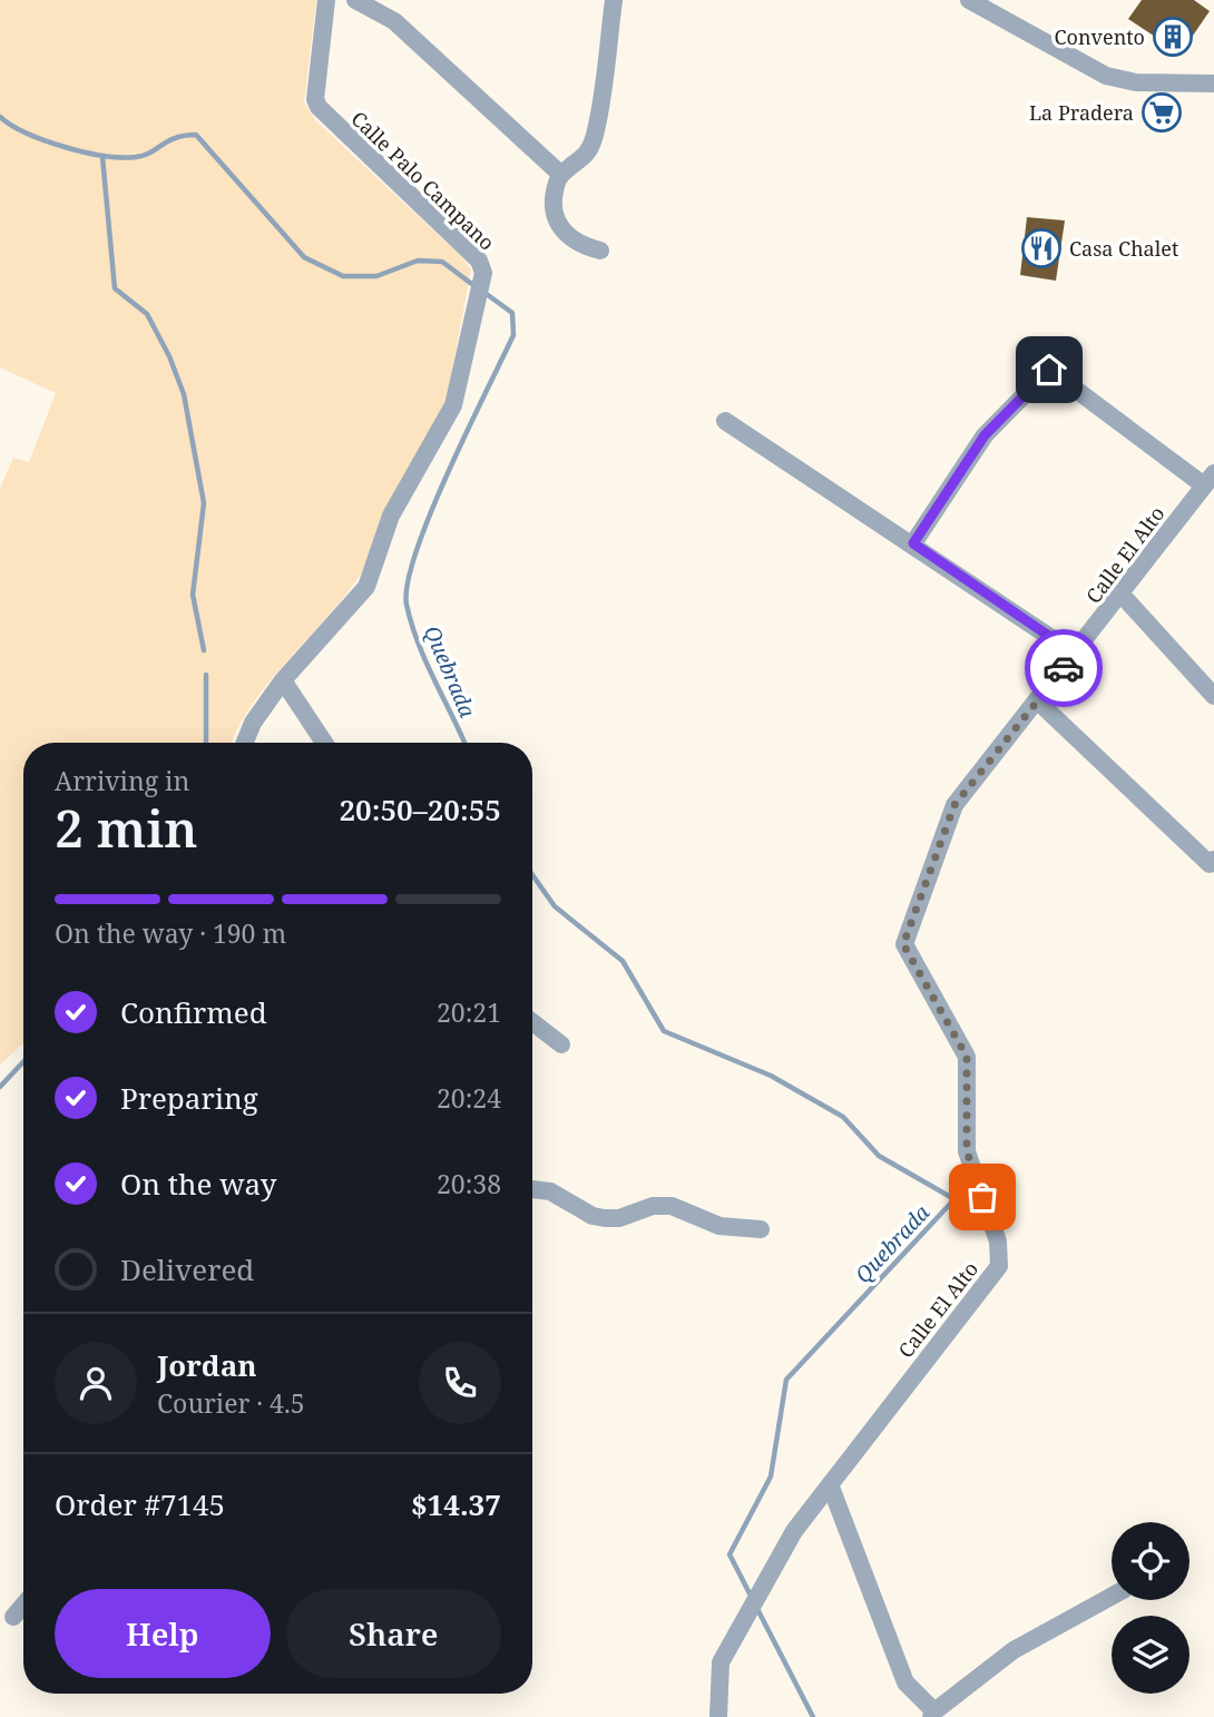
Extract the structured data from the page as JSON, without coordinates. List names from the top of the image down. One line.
{"streets":{"street":["Calle Palo Campano","Calle El Alto"]},"water":["Quebrada"],"places":{"building":["Convento"],"supermarket":["La Pradera"],"restaurant":["Casa Chalet"]},"page":{"heading":["2 min","Arriving in","20:50–20:55"],"panel":["Jordan","Courier · 4.5","Order #7145","$14.37"],"bar":"On the way · 190 m","list":[["Confirmed","20:21"],["Preparing","20:24"],["On the way","20:38"],"Delivered"],"buttons":["Help","Share"]}}
